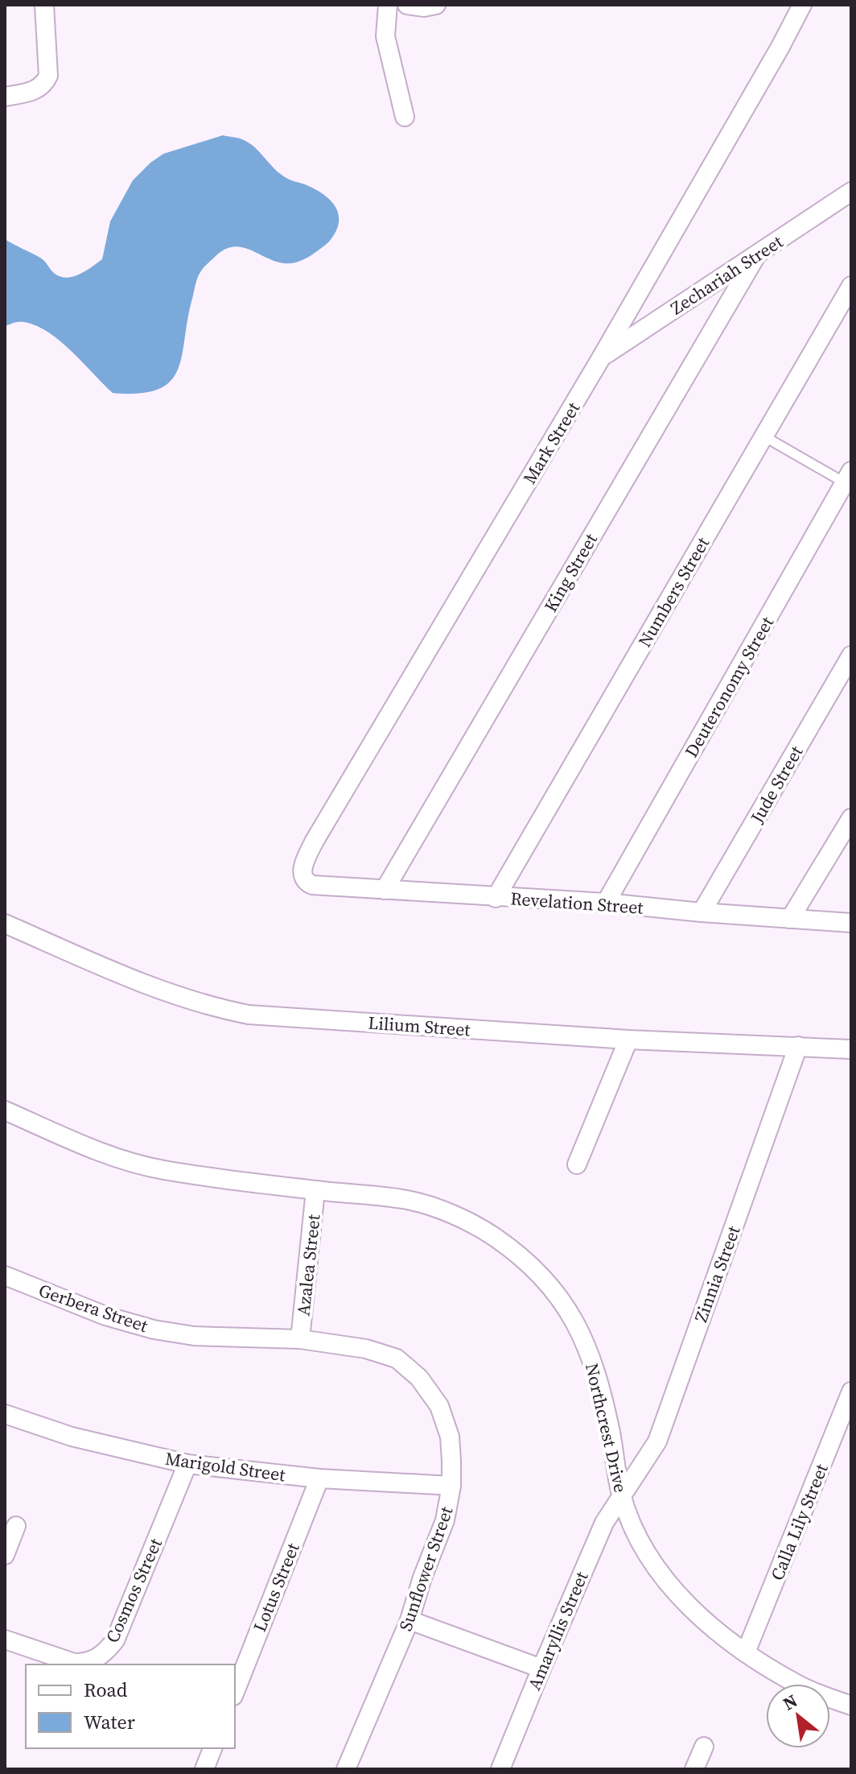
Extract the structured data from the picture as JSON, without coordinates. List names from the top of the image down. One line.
{"streets":{"street":["Zechariah Street","Mark Street","King Street","Numbers Street","Deuteronomy Street","Jude Street","Revelation Street","Lilium Street","Azalea Street","Zinnia Street","Gerbera Street","Northcrest Drive","Marigold Street","Calla Lily Street","Sunflower Street","Lotus Street","Cosmos Street","Amaryllis Street"]},"crossings":[["Zechariah Street","Mark Street"],["Zechariah Street","King Street"],["Mark Street","Revelation Street"],["King Street","Revelation Street"],["Numbers Street","Revelation Street"],["Deuteronomy Street","Revelation Street"],["Jude Street","Revelation Street"],["Lilium Street","Zinnia Street"],["Azalea Street","Gerbera Street"],["Azalea Street","Northcrest Drive"],["Azalea Street","Sunflower Street"],["Zinnia Street","Northcrest Drive"],["Zinnia Street","Amaryllis Street"],["Gerbera Street","Sunflower Street"],["Northcrest Drive","Calla Lily Street"],["Northcrest Drive","Amaryllis Street"],["Marigold Street","Sunflower Street"],["Marigold Street","Lotus Street"],["Marigold Street","Cosmos Street"]],"legend":["Road","Water"],"north":"top left"}
